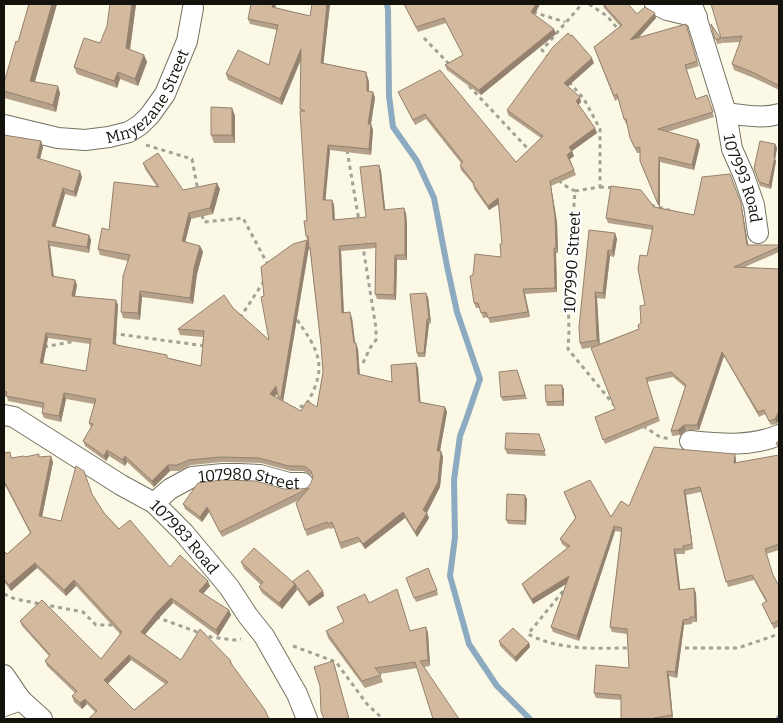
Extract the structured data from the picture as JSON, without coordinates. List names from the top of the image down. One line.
{"streets":{"street":["Mnyezane Street","107993 Road","107980 Street","107983 Road"],"path":["107990 Street"]},"crossings":[["107980 Street","107983 Road"]]}
